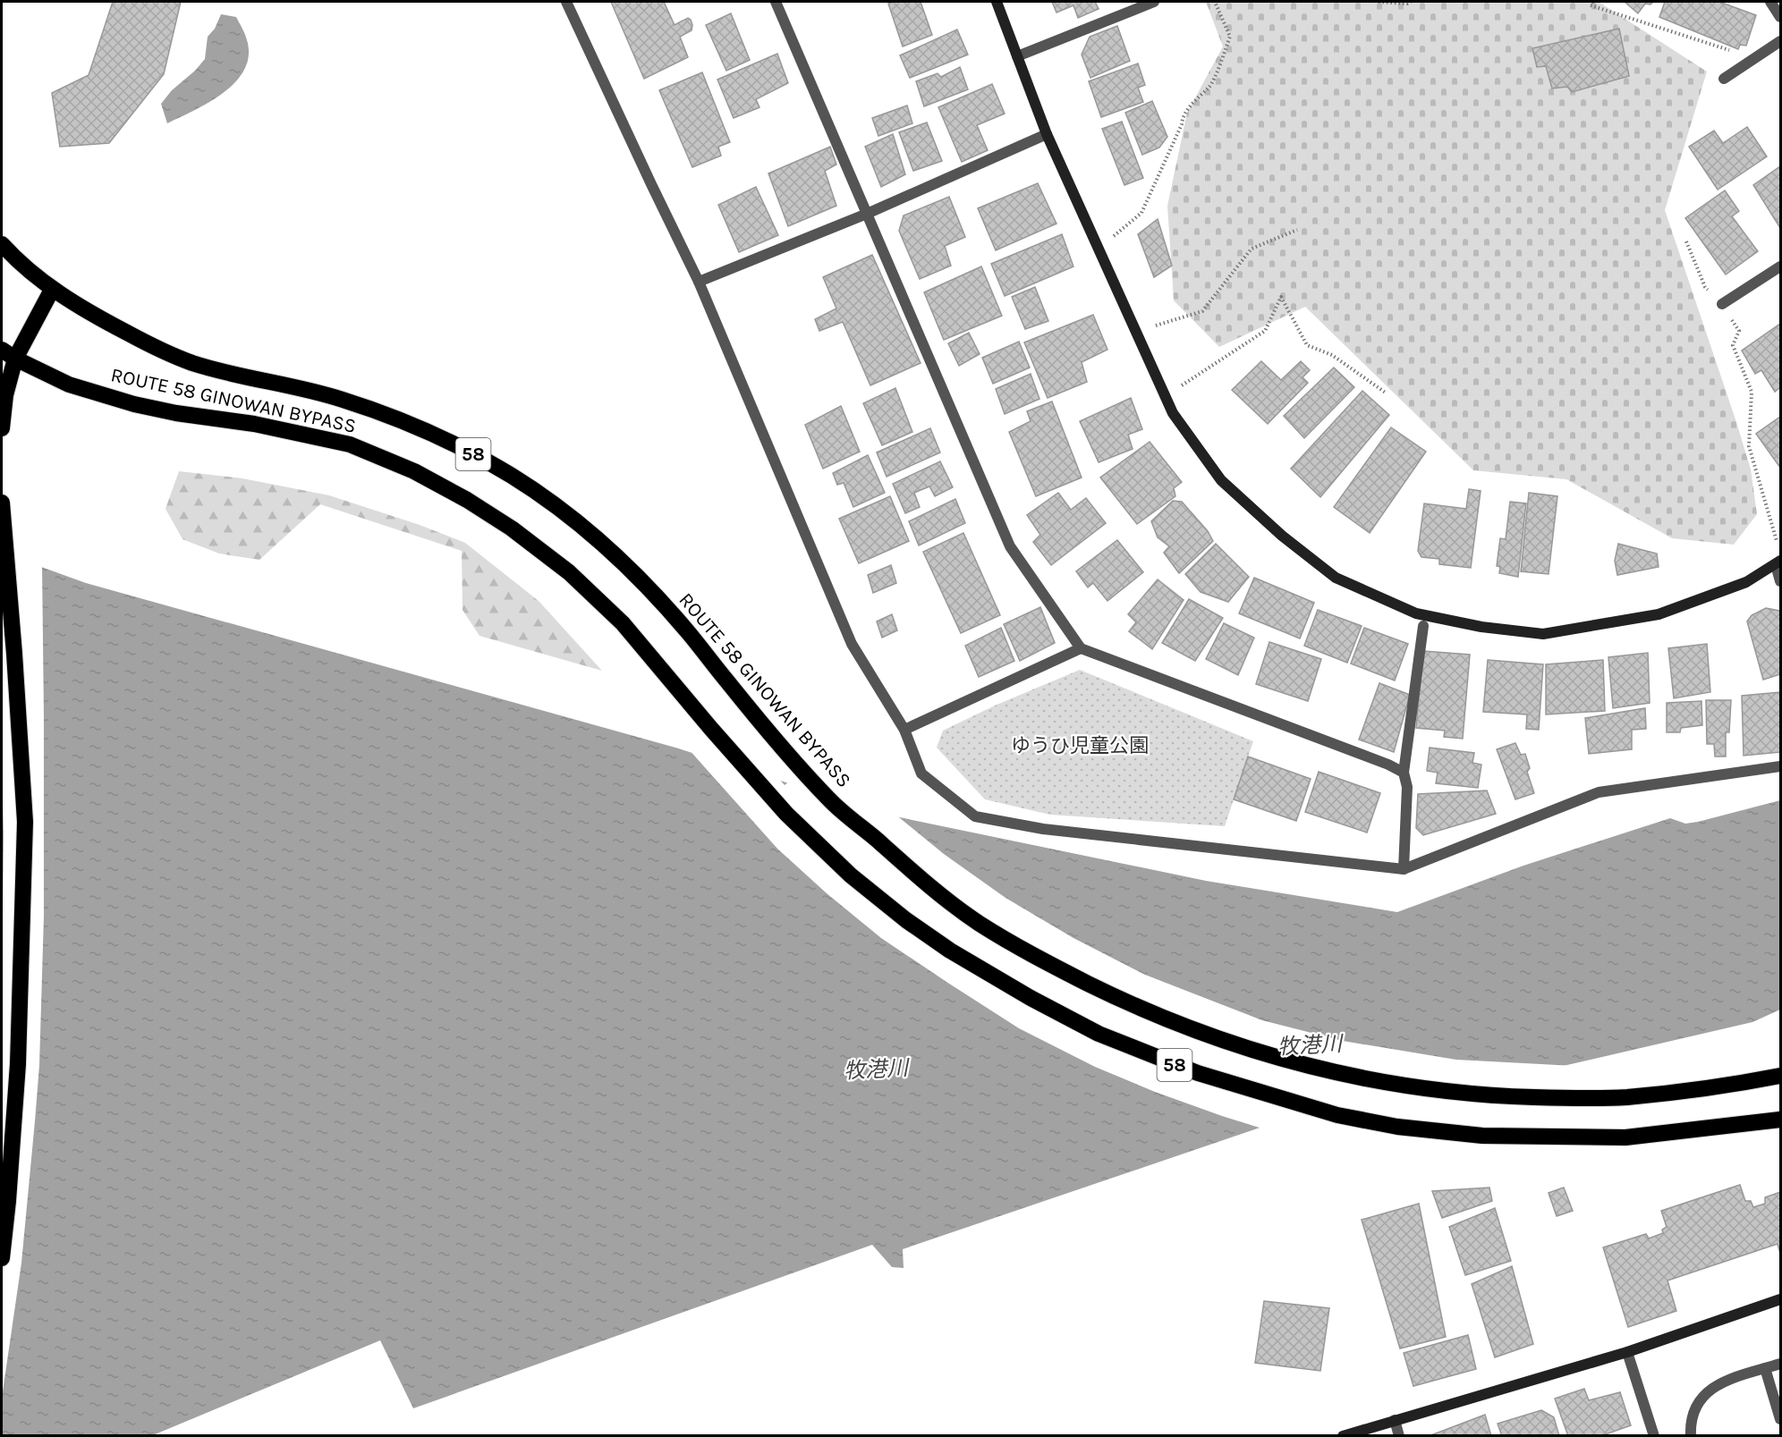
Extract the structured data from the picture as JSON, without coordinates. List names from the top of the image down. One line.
{"streets":{"highway":["ROUTE 58 GINOWAN BYPASS","58"]},"water":["牧港川"],"parks":["ゆうひ児童公園"]}
